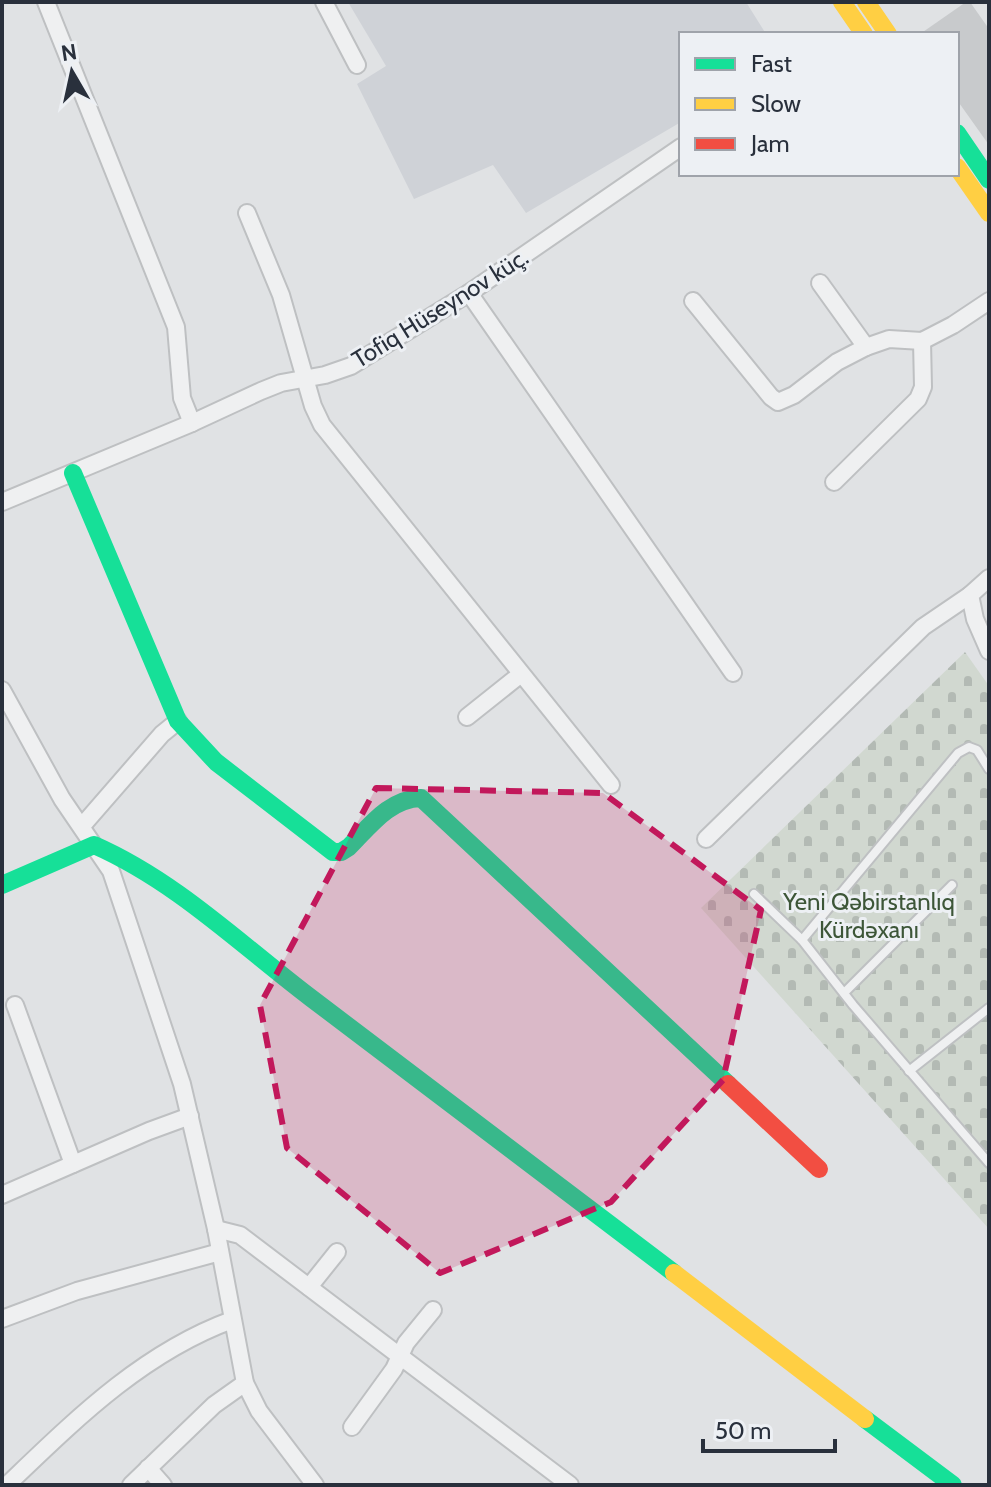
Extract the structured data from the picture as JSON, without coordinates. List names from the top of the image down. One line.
{"streets":{"street":["Tofiq Hüseynov küç."]},"parks":["Yeni Qəbirstanlıq Kürdəxanı"],"legend":["Fast","Slow","Jam"],"scale_bar":"50 m","north":"top"}
